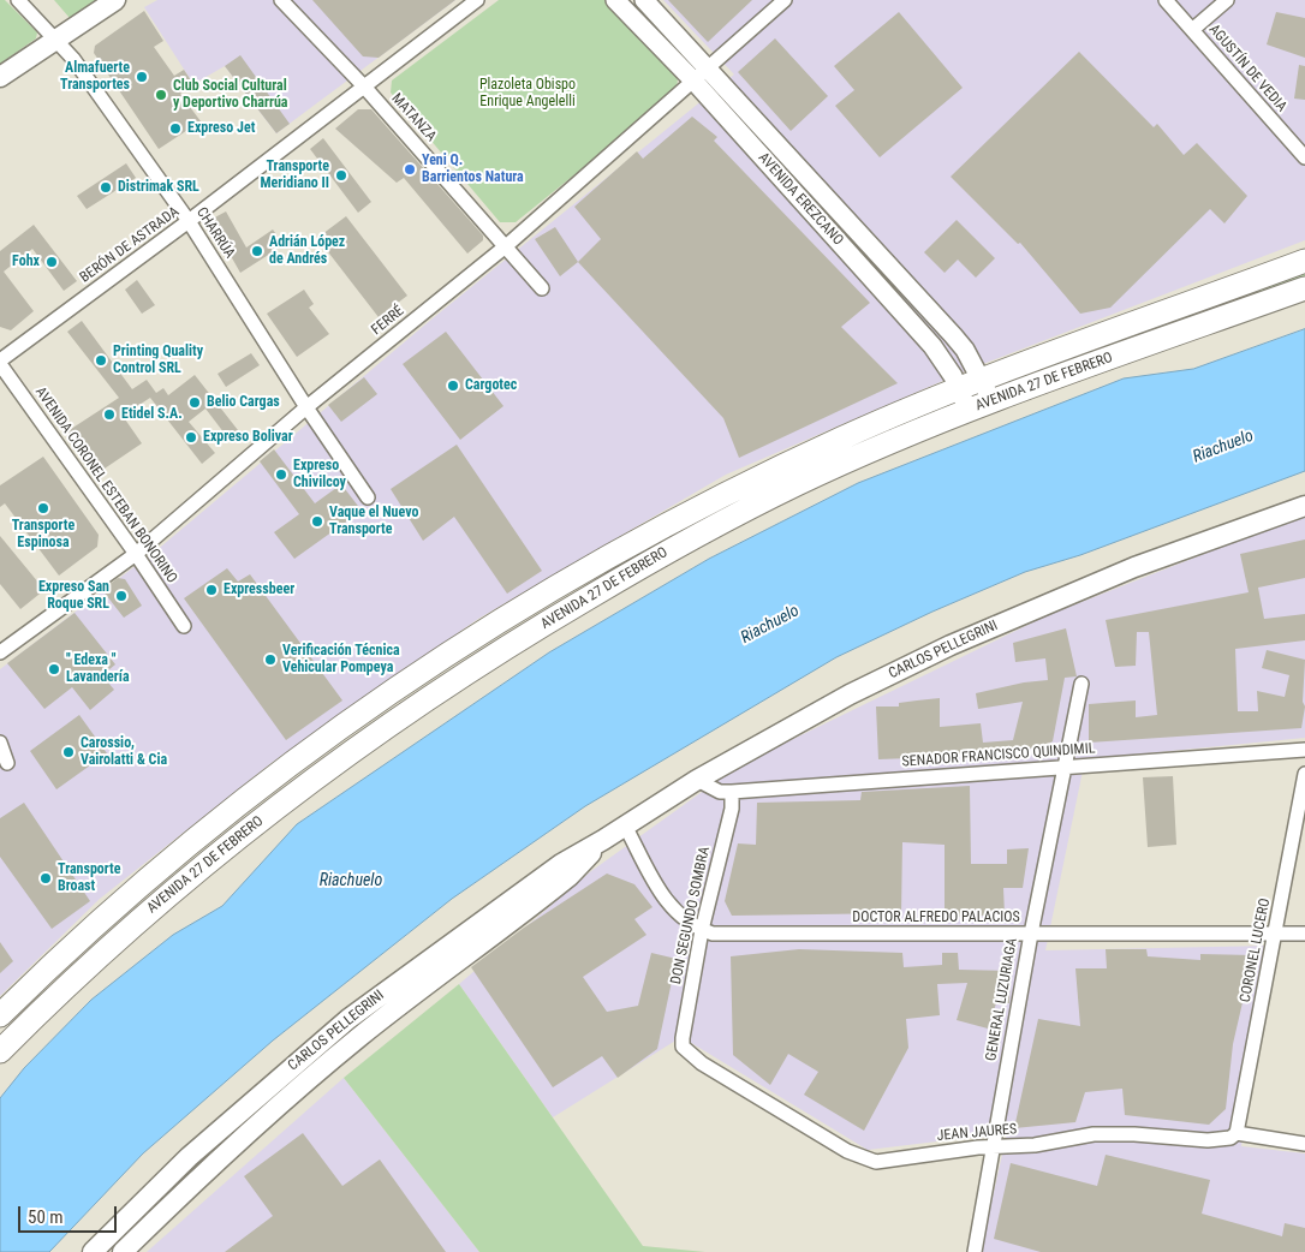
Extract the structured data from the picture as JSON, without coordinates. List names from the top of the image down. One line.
{"streets":{"main road":["AVENIDA 27 DE FEBRERO","CARLOS PELLEGRINI"],"street":["AGUSTÍN DE VEDIA","MATANZA","AVENIDA EREZCANO","CHARRÚA","BERÓN DE ASTRADA","FERRÉ","AVENIDA CORONEL ESTEBAN BONORINO","SENADOR FRANCISCO QUINDIMIL","DON SEGUNDO SOMBRA","DOCTOR ALFREDO PALACIOS","CORONEL LUCERO","GENERAL LUZURIAGA","JEAN JAURES"]},"crossings":[["MATANZA","BERÓN DE ASTRADA"],["MATANZA","FERRÉ"],["AVENIDA EREZCANO","FERRÉ"],["AVENIDA EREZCANO","AVENIDA 27 DE FEBRERO"],["CHARRÚA","BERÓN DE ASTRADA"],["CHARRÚA","FERRÉ"],["BERÓN DE ASTRADA","AVENIDA CORONEL ESTEBAN BONORINO"],["FERRÉ","AVENIDA CORONEL ESTEBAN BONORINO"],["CARLOS PELLEGRINI","SENADOR FRANCISCO QUINDIMIL"],["CARLOS PELLEGRINI","DOCTOR ALFREDO PALACIOS"],["SENADOR FRANCISCO QUINDIMIL","DON SEGUNDO SOMBRA"],["SENADOR FRANCISCO QUINDIMIL","GENERAL LUZURIAGA"],["DON SEGUNDO SOMBRA","DOCTOR ALFREDO PALACIOS"],["DON SEGUNDO SOMBRA","JEAN JAURES"],["DOCTOR ALFREDO PALACIOS","CORONEL LUCERO"],["DOCTOR ALFREDO PALACIOS","GENERAL LUZURIAGA"],["CORONEL LUCERO","JEAN JAURES"],["GENERAL LUZURIAGA","JEAN JAURES"]],"water":["Riachuelo"],"parks":["Plazoleta Obispo Enrique Angelelli"],"places":["Almafuerte Transportes","Club Social Cultural y Deportivo Charrúa","Expreso Jet","Yeni Q. Barrientos Natura","Transporte Meridiano II","Distrimak SRL","Adrián López de Andrés","Fohx","Printing Quality Control SRL","Cargotec","Belio Cargas","Etidel S.A.","Expreso Bolivar","Expreso Chivilcoy","Transporte Espinosa","Vaque el Nuevo Transporte","Expressbeer","Expreso San Roque SRL","Verificación Técnica Vehicular Pompeya","'' Edexa '' Lavandería","Carossio, Vairolatti & Cia","Transporte Broast"],"scale_bar":"50 m"}
